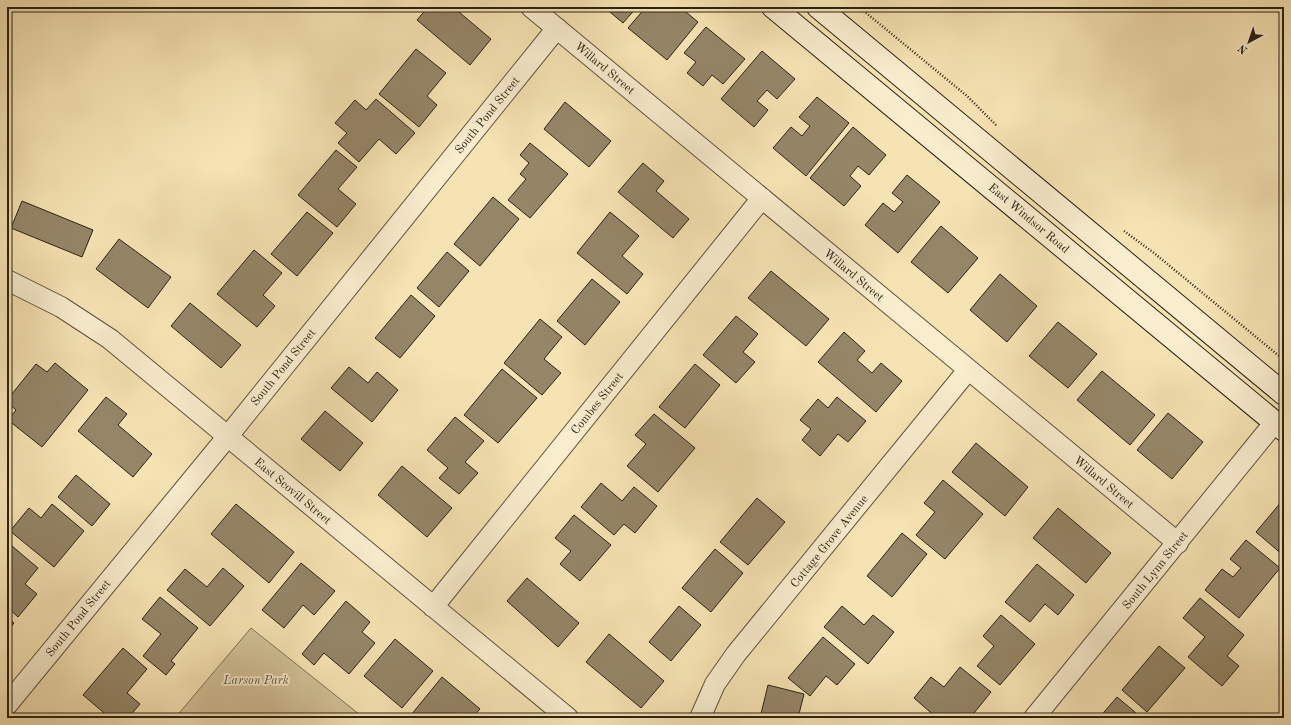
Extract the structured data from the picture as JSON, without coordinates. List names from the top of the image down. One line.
{"streets":{"main road":["East Windsor Road"],"street":["Willard Street","South Pond Street","Combes Street","East Scovill Street","Cottage Grove Avenue","South Lynn Street"]},"crossings":[["Willard Street","South Pond Street"],["Willard Street","Combes Street"],["Willard Street","Cottage Grove Avenue"],["Willard Street","South Lynn Street"],["South Pond Street","East Scovill Street"],["East Windsor Road","South Lynn Street"],["Combes Street","East Scovill Street"]],"parks":["Larson Park"],"north":"bottom left"}
